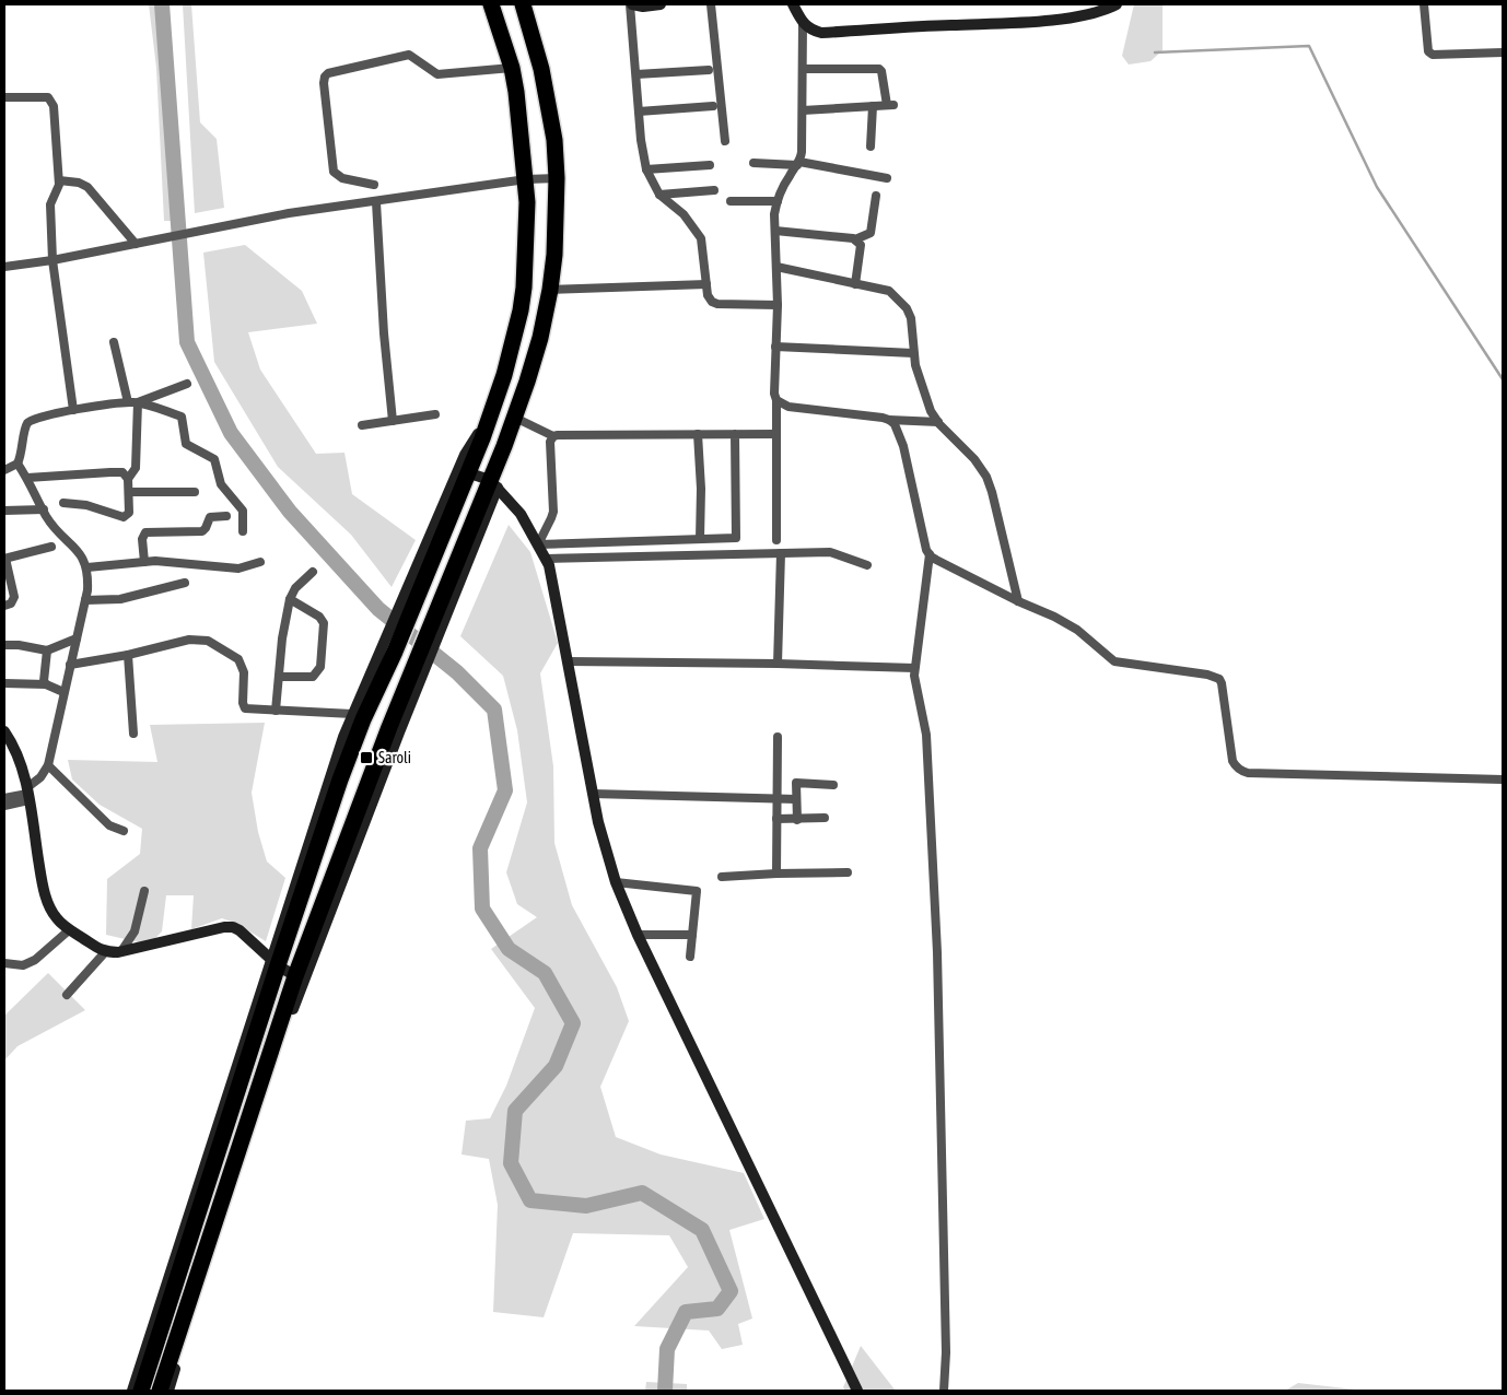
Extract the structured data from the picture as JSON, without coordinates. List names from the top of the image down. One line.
{"places":{"transit":["Saroli"]}}
